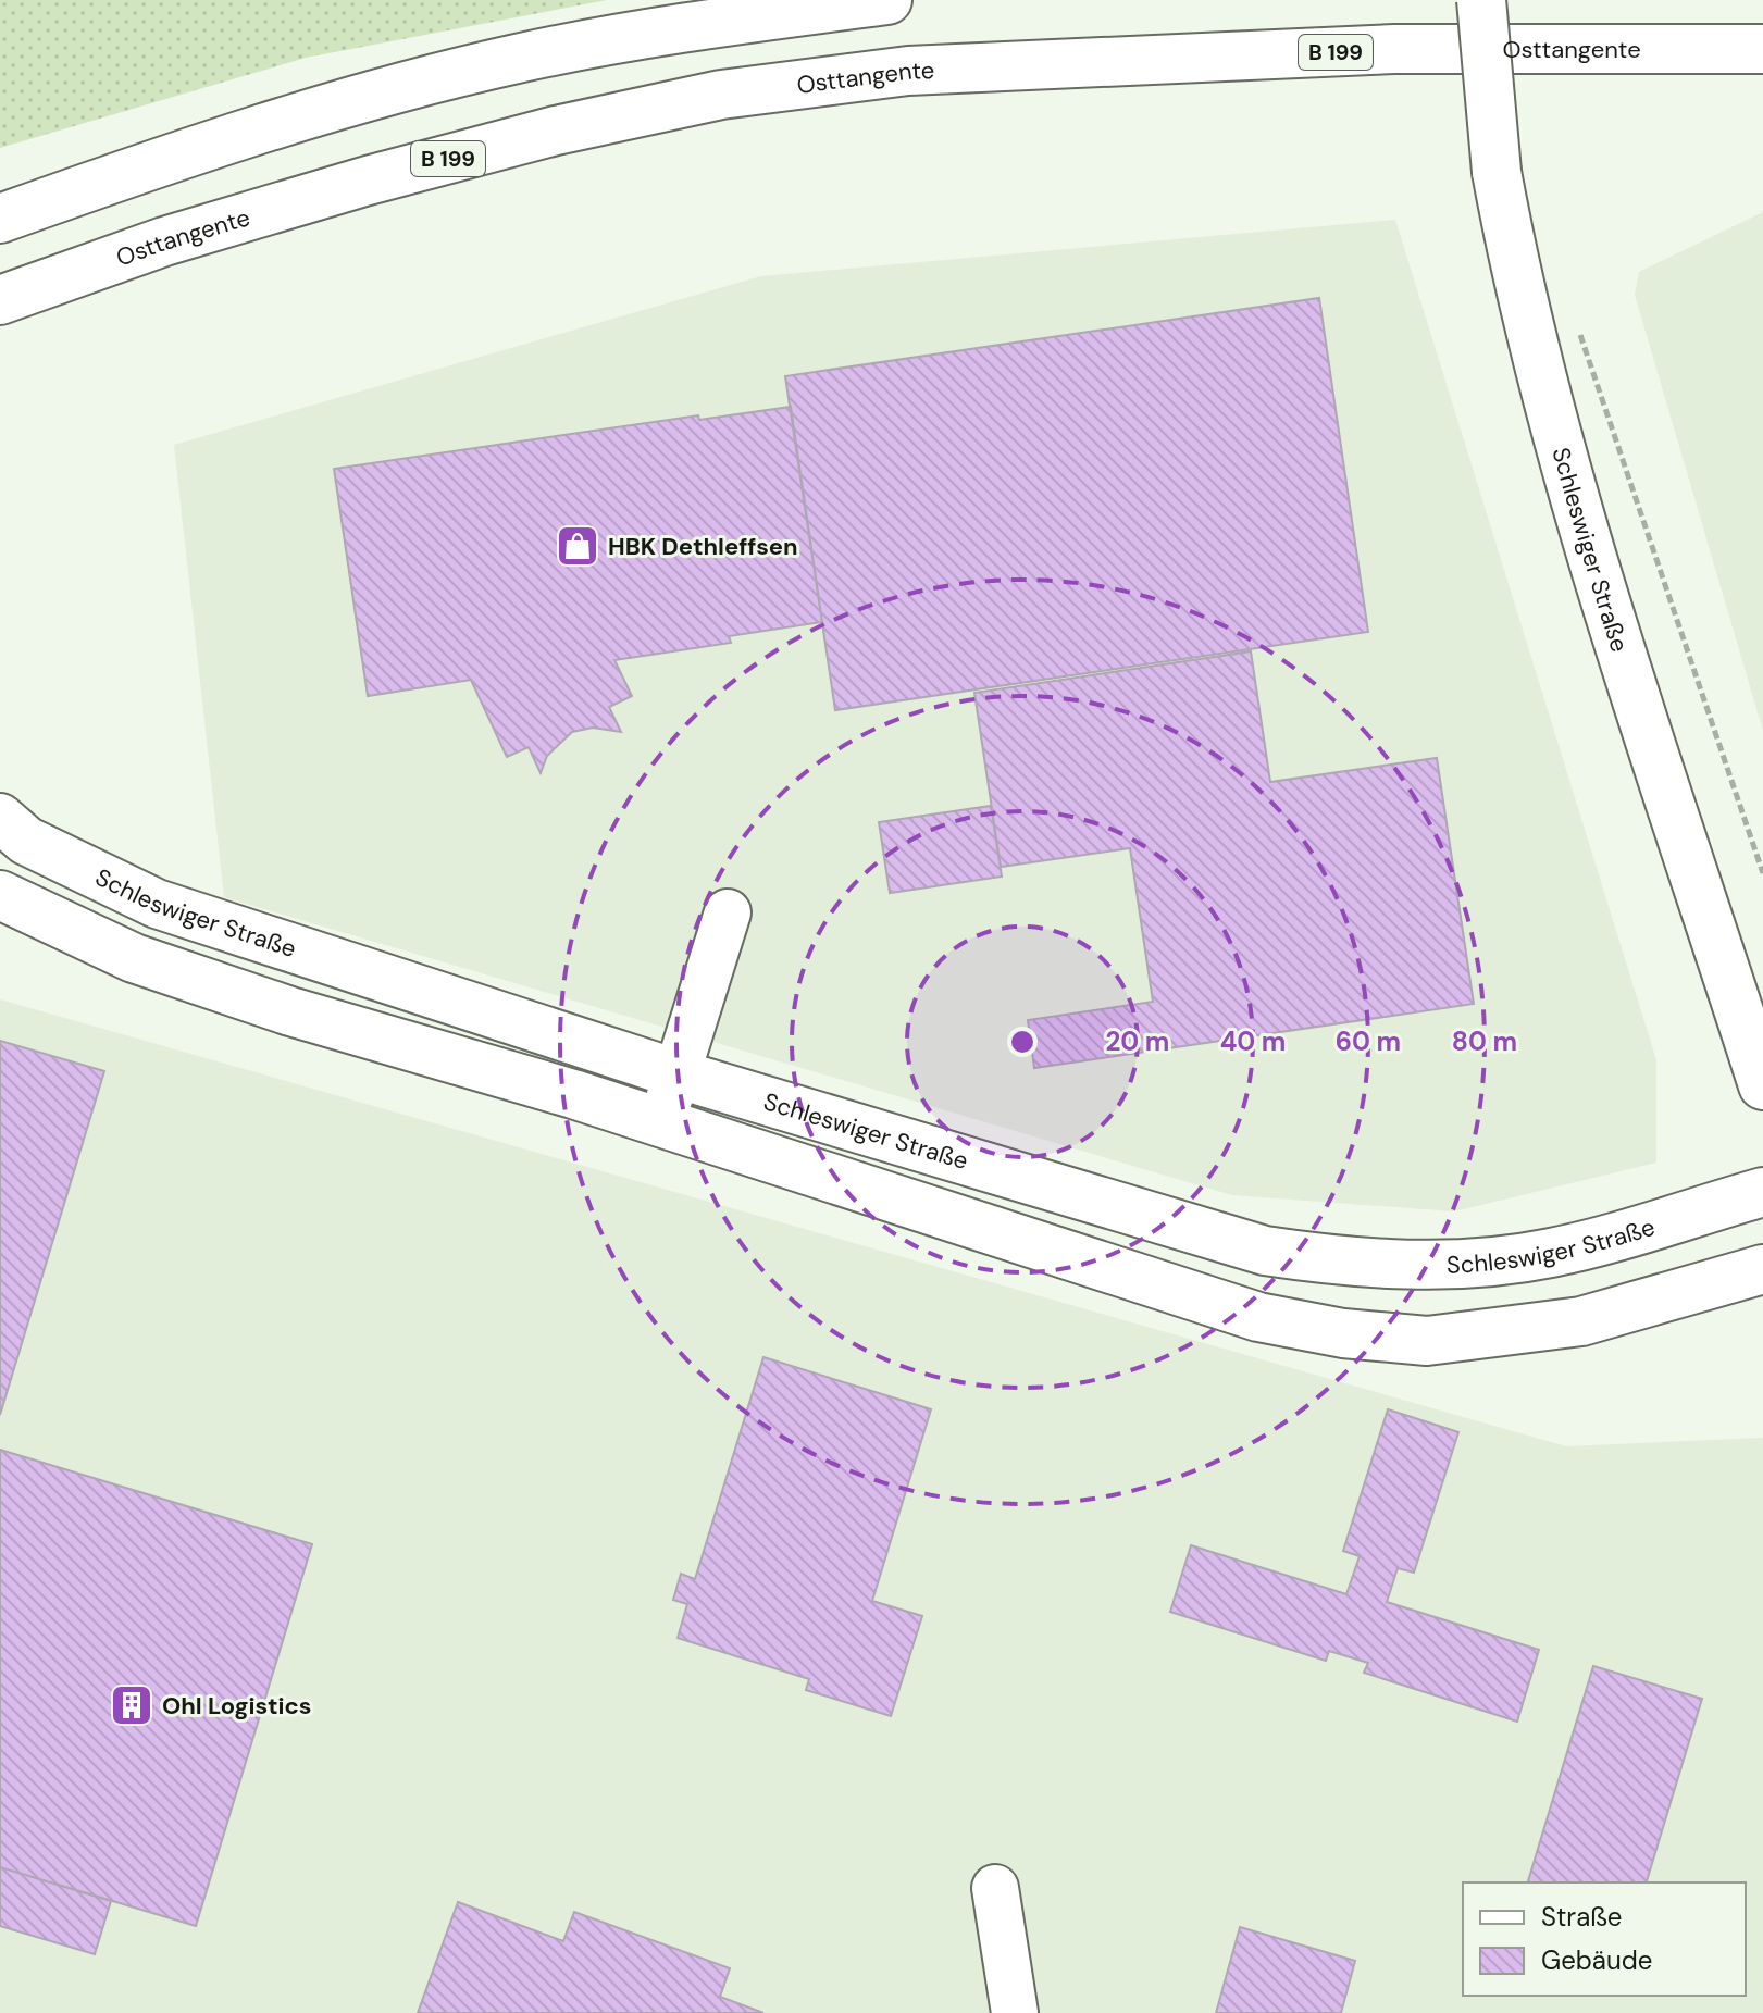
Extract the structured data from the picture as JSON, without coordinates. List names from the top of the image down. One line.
{"streets":{"main road":["Osttangente","B 199","Schleswiger Straße"]},"places":{"shop":["HBK Dethleffsen"],"building":["Ohl Logistics"]},"legend":["Straße","Gebäude"],"rings":["20 m","40 m","60 m","80 m"]}
